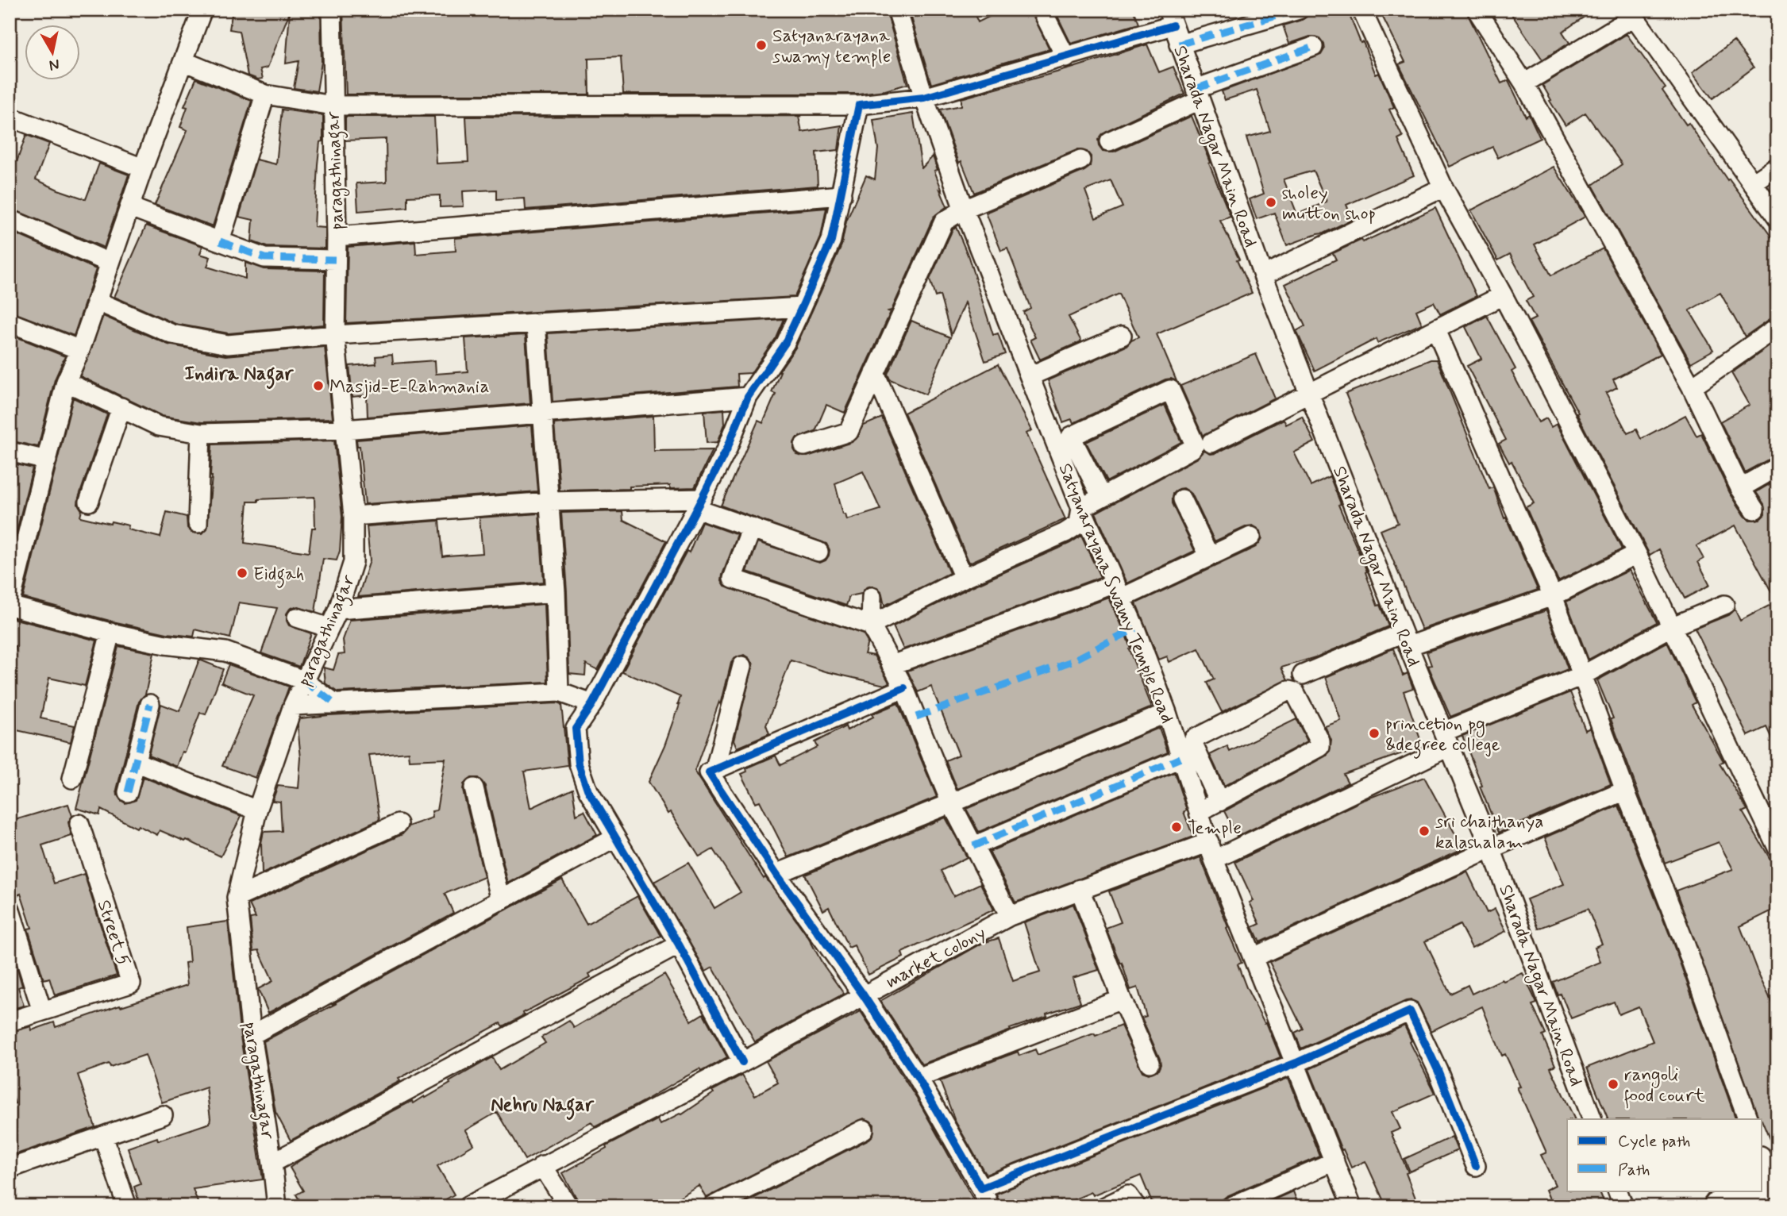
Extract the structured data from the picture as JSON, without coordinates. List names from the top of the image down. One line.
{"streets":{"street":["Sharada Nagar Main Road","paragathinagar","Satyanarayana Swamy Temple Road","Street 5","market colony"]},"crossings":[["Sharada Nagar Main Road","market colony"],["Satyanarayana Swamy Temple Road","market colony"]],"districts":["Indira Nagar","Nehru Nagar"],"places":["Satyanarayana swamy temple","sholey mutton shop","Masjid-E-Rahmania","Eidgah","princetion pg &degree college","Temple","sri chaithanya kalashalam","rangoli food court"],"legend":["Cycle path","Path"],"north":"bottom"}
